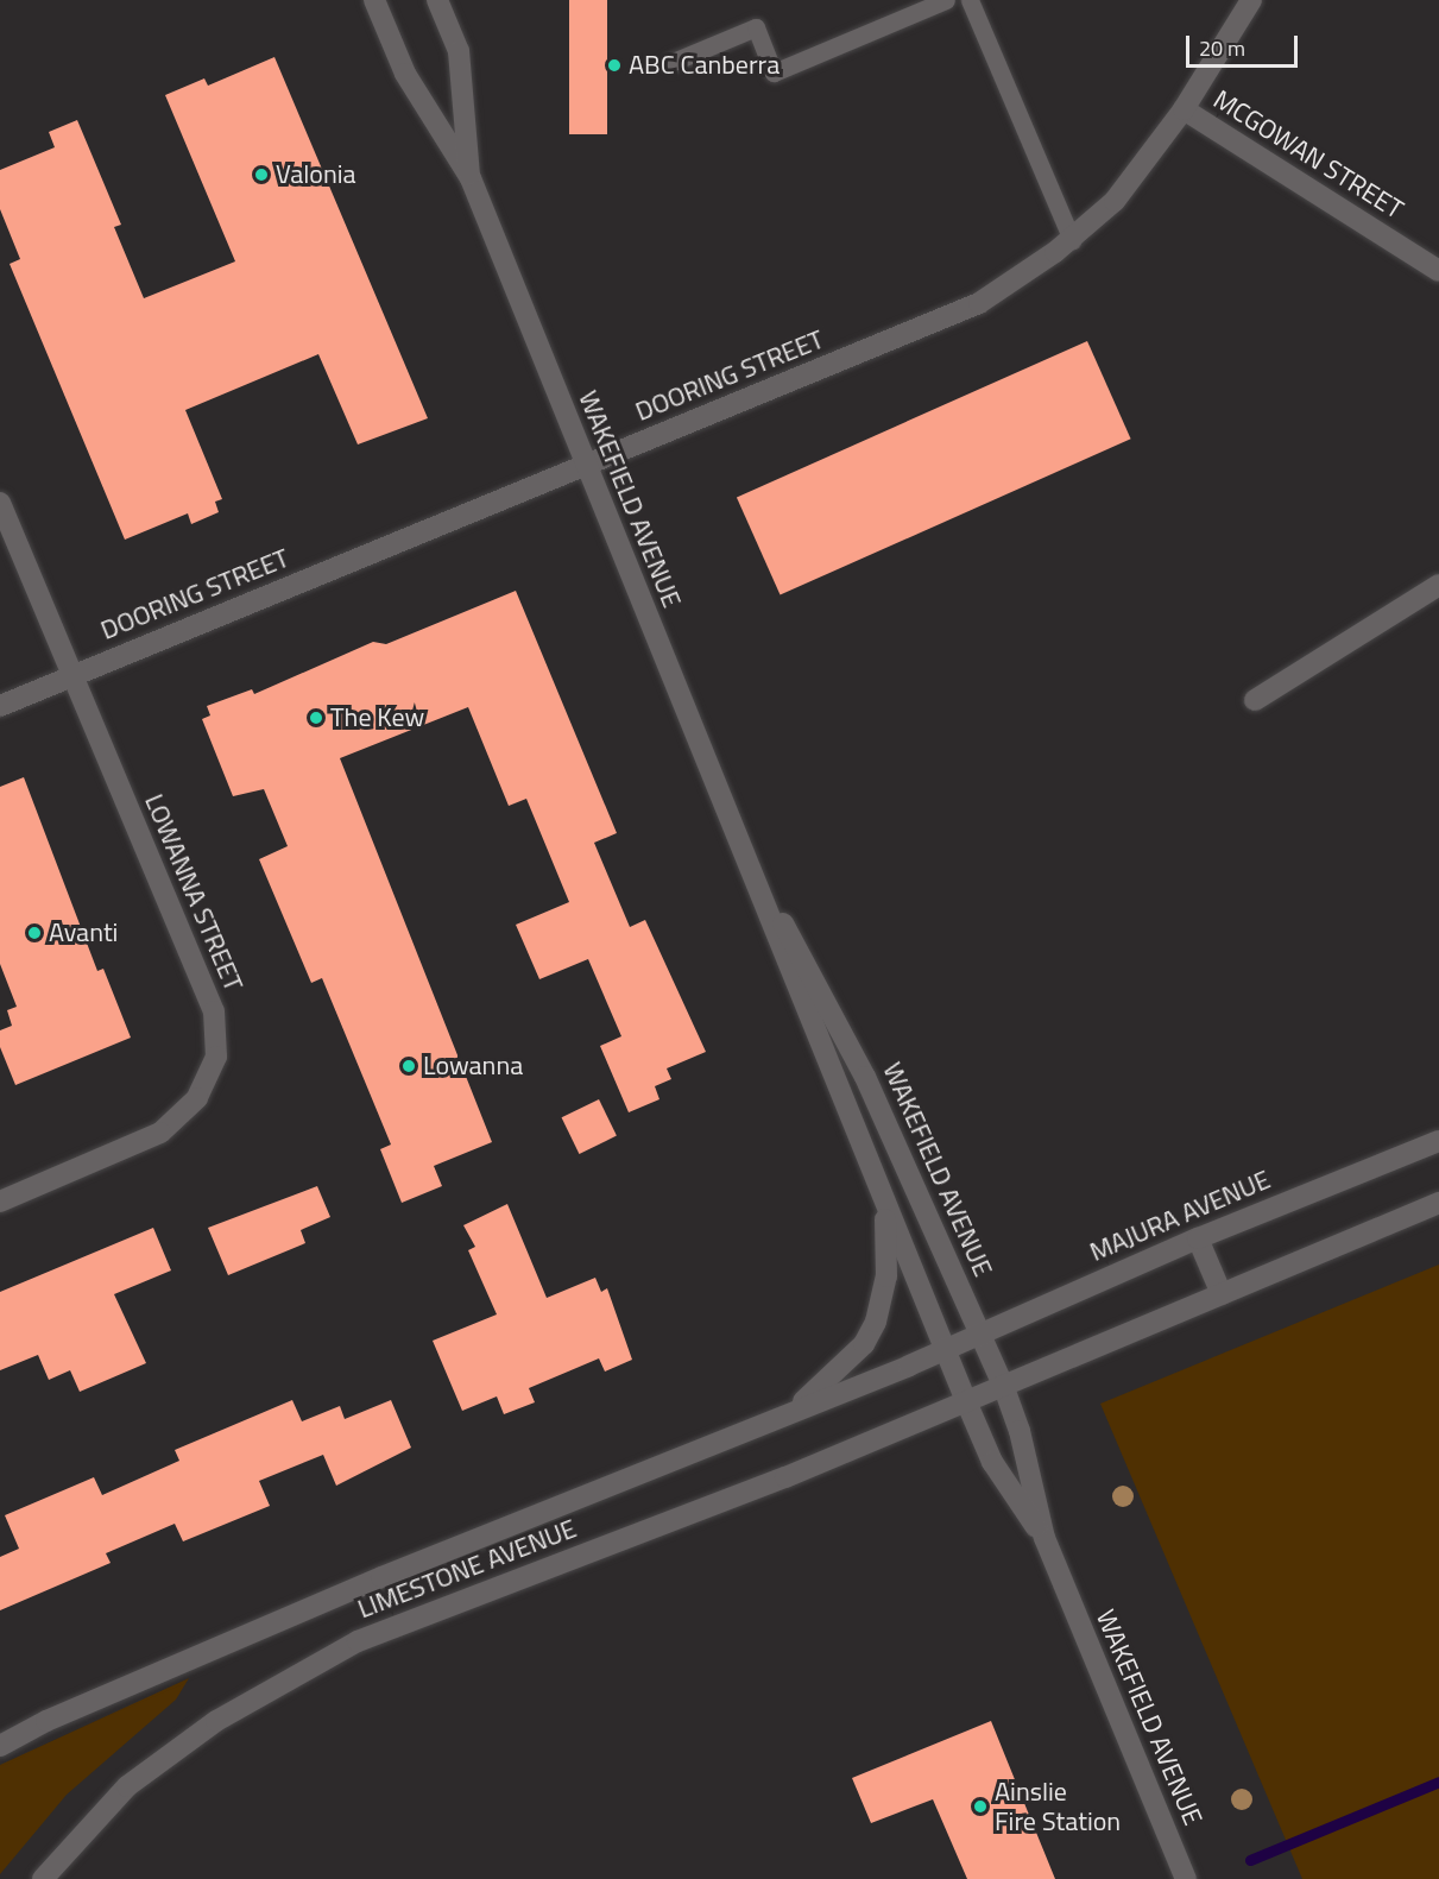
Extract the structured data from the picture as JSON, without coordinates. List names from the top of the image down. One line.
{"streets":{"main road":["MCGOWAN STREET","DOORING STREET","WAKEFIELD AVENUE","LOWANNA STREET","MAJURA AVENUE","LIMESTONE AVENUE"]},"crossings":[["MCGOWAN STREET","DOORING STREET"],["DOORING STREET","WAKEFIELD AVENUE"],["DOORING STREET","LOWANNA STREET"],["WAKEFIELD AVENUE","MAJURA AVENUE"],["WAKEFIELD AVENUE","LIMESTONE AVENUE"],["MAJURA AVENUE","LIMESTONE AVENUE"]],"places":["ABC Canberra","Valonia","The Kew","Avanti","Lowanna","Ainslie Fire Station"],"scale_bar":"20 m"}
